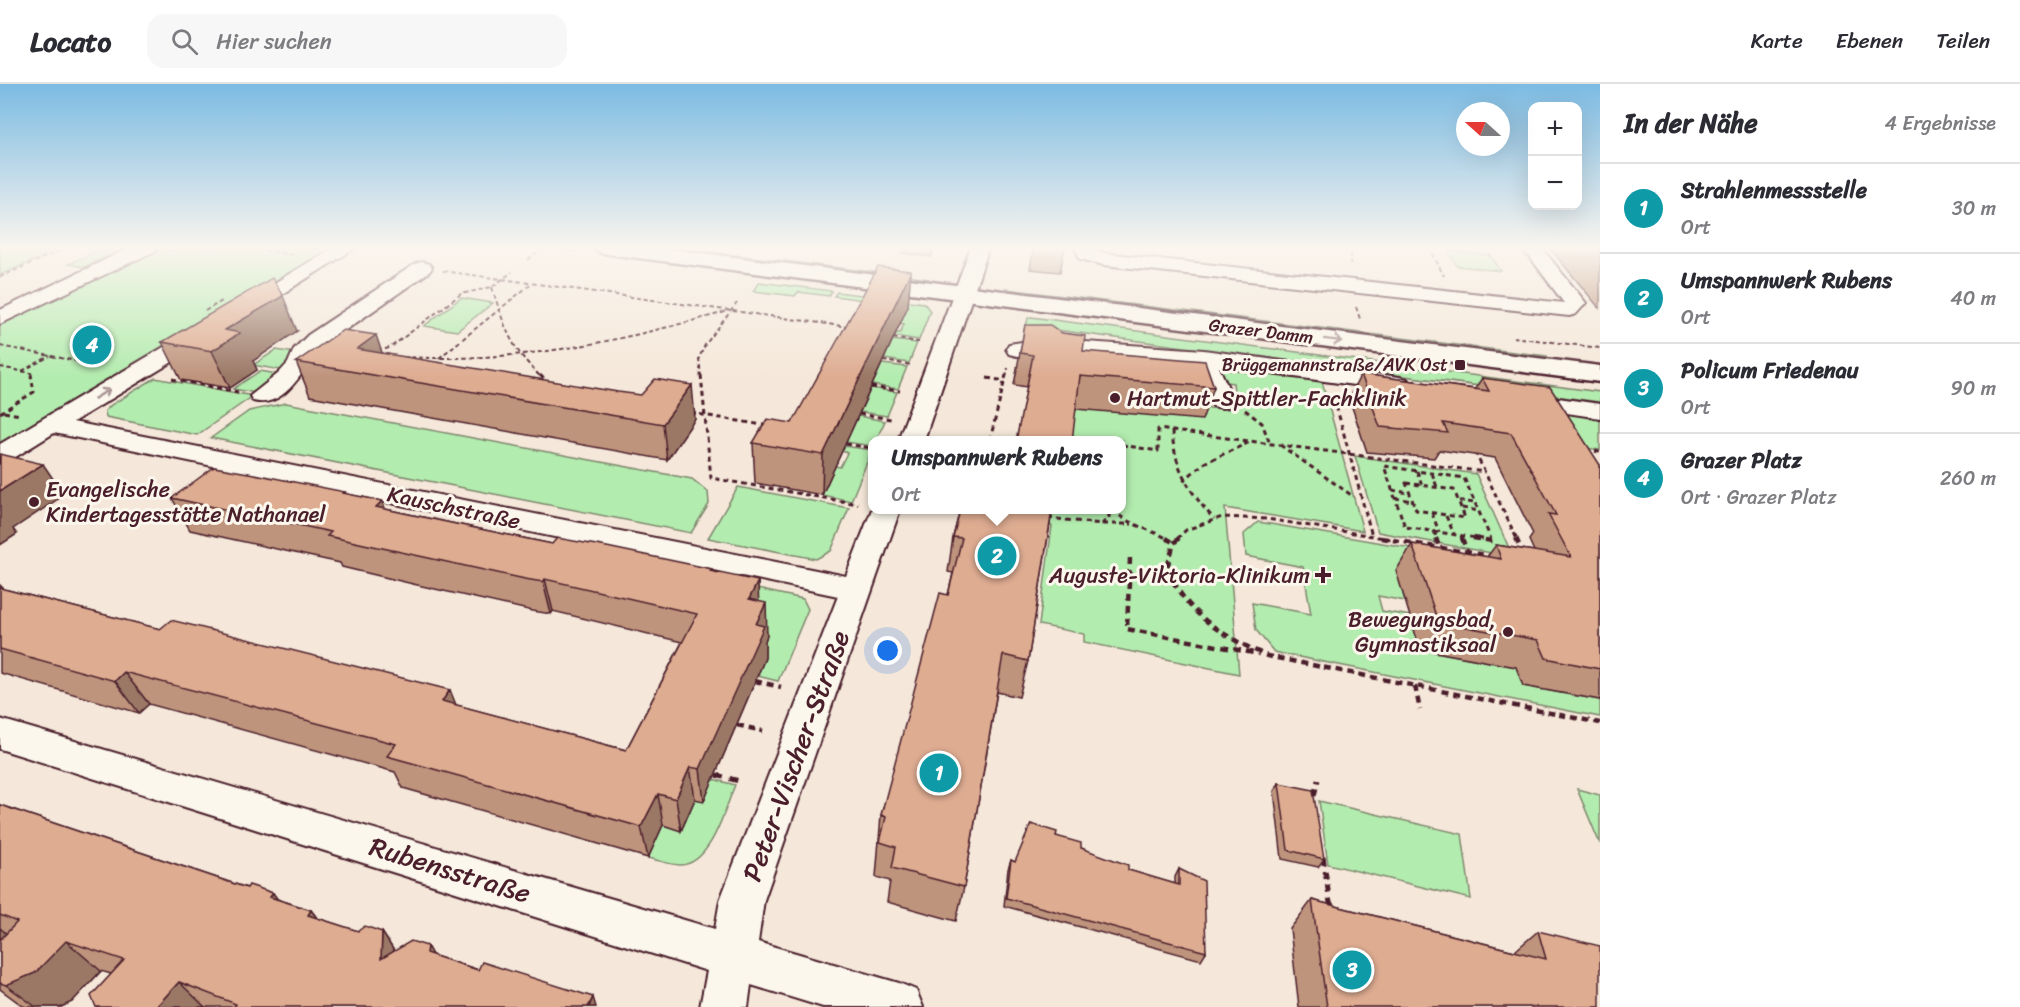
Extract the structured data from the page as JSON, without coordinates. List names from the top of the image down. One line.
{"streets":{"main road":["Grazer Damm"],"street":["Kauschstraße","Peter-Vischer-Straße","Rubensstraße"]},"crossings":[["Kauschstraße","Peter-Vischer-Straße"],["Peter-Vischer-Straße","Rubensstraße"]],"places":{"transit":["Brüggemannstraße/AVK Ost"],"other":["Hartmut-Spittler-Fachklinik","Evangelische Kindertagesstätte Nathanael","Bewegungsbad, Gymnastiksaal"],"health":["Auguste-Viktoria-Klinikum"]},"north":"left","page":{"header":"Locato","search":"Hier suchen","nav":["Karte","Ebenen","Teilen"],"heading":["In der Nähe","4 Ergebnisse"],"map_buttons":["+","−"],"list":[{"mark":"1","name":"Strahlenmessstelle","note":"Ort","value":"30 m"},{"mark":"2","name":"Umspannwerk Rubens","note":"Ort","value":"40 m"},{"mark":"3","name":"Policum Friedenau","note":"Ort","value":"90 m"},{"mark":"4","name":"Grazer Platz","note":"Ort · Grazer Platz","value":"260 m"}],"pins":["4","2","1","3"],"popup":["Umspannwerk Rubens","Ort"]}}
